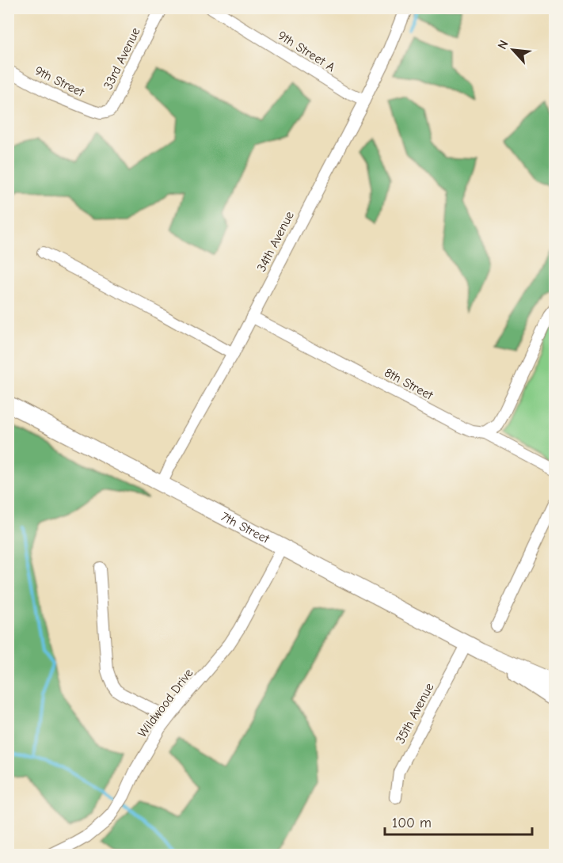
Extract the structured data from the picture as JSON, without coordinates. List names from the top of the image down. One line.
{"streets":{"street":["9th Street A","33rd Avenue","9th Street","34th Avenue","8th Street","7th Street","Wildwood Drive","35th Avenue"]},"crossings":[["9th Street A","34th Avenue"],["33rd Avenue","9th Street"],["34th Avenue","8th Street"],["34th Avenue","7th Street"],["7th Street","Wildwood Drive"],["7th Street","35th Avenue"]],"scale_bar":"100 m","north":"top left"}
